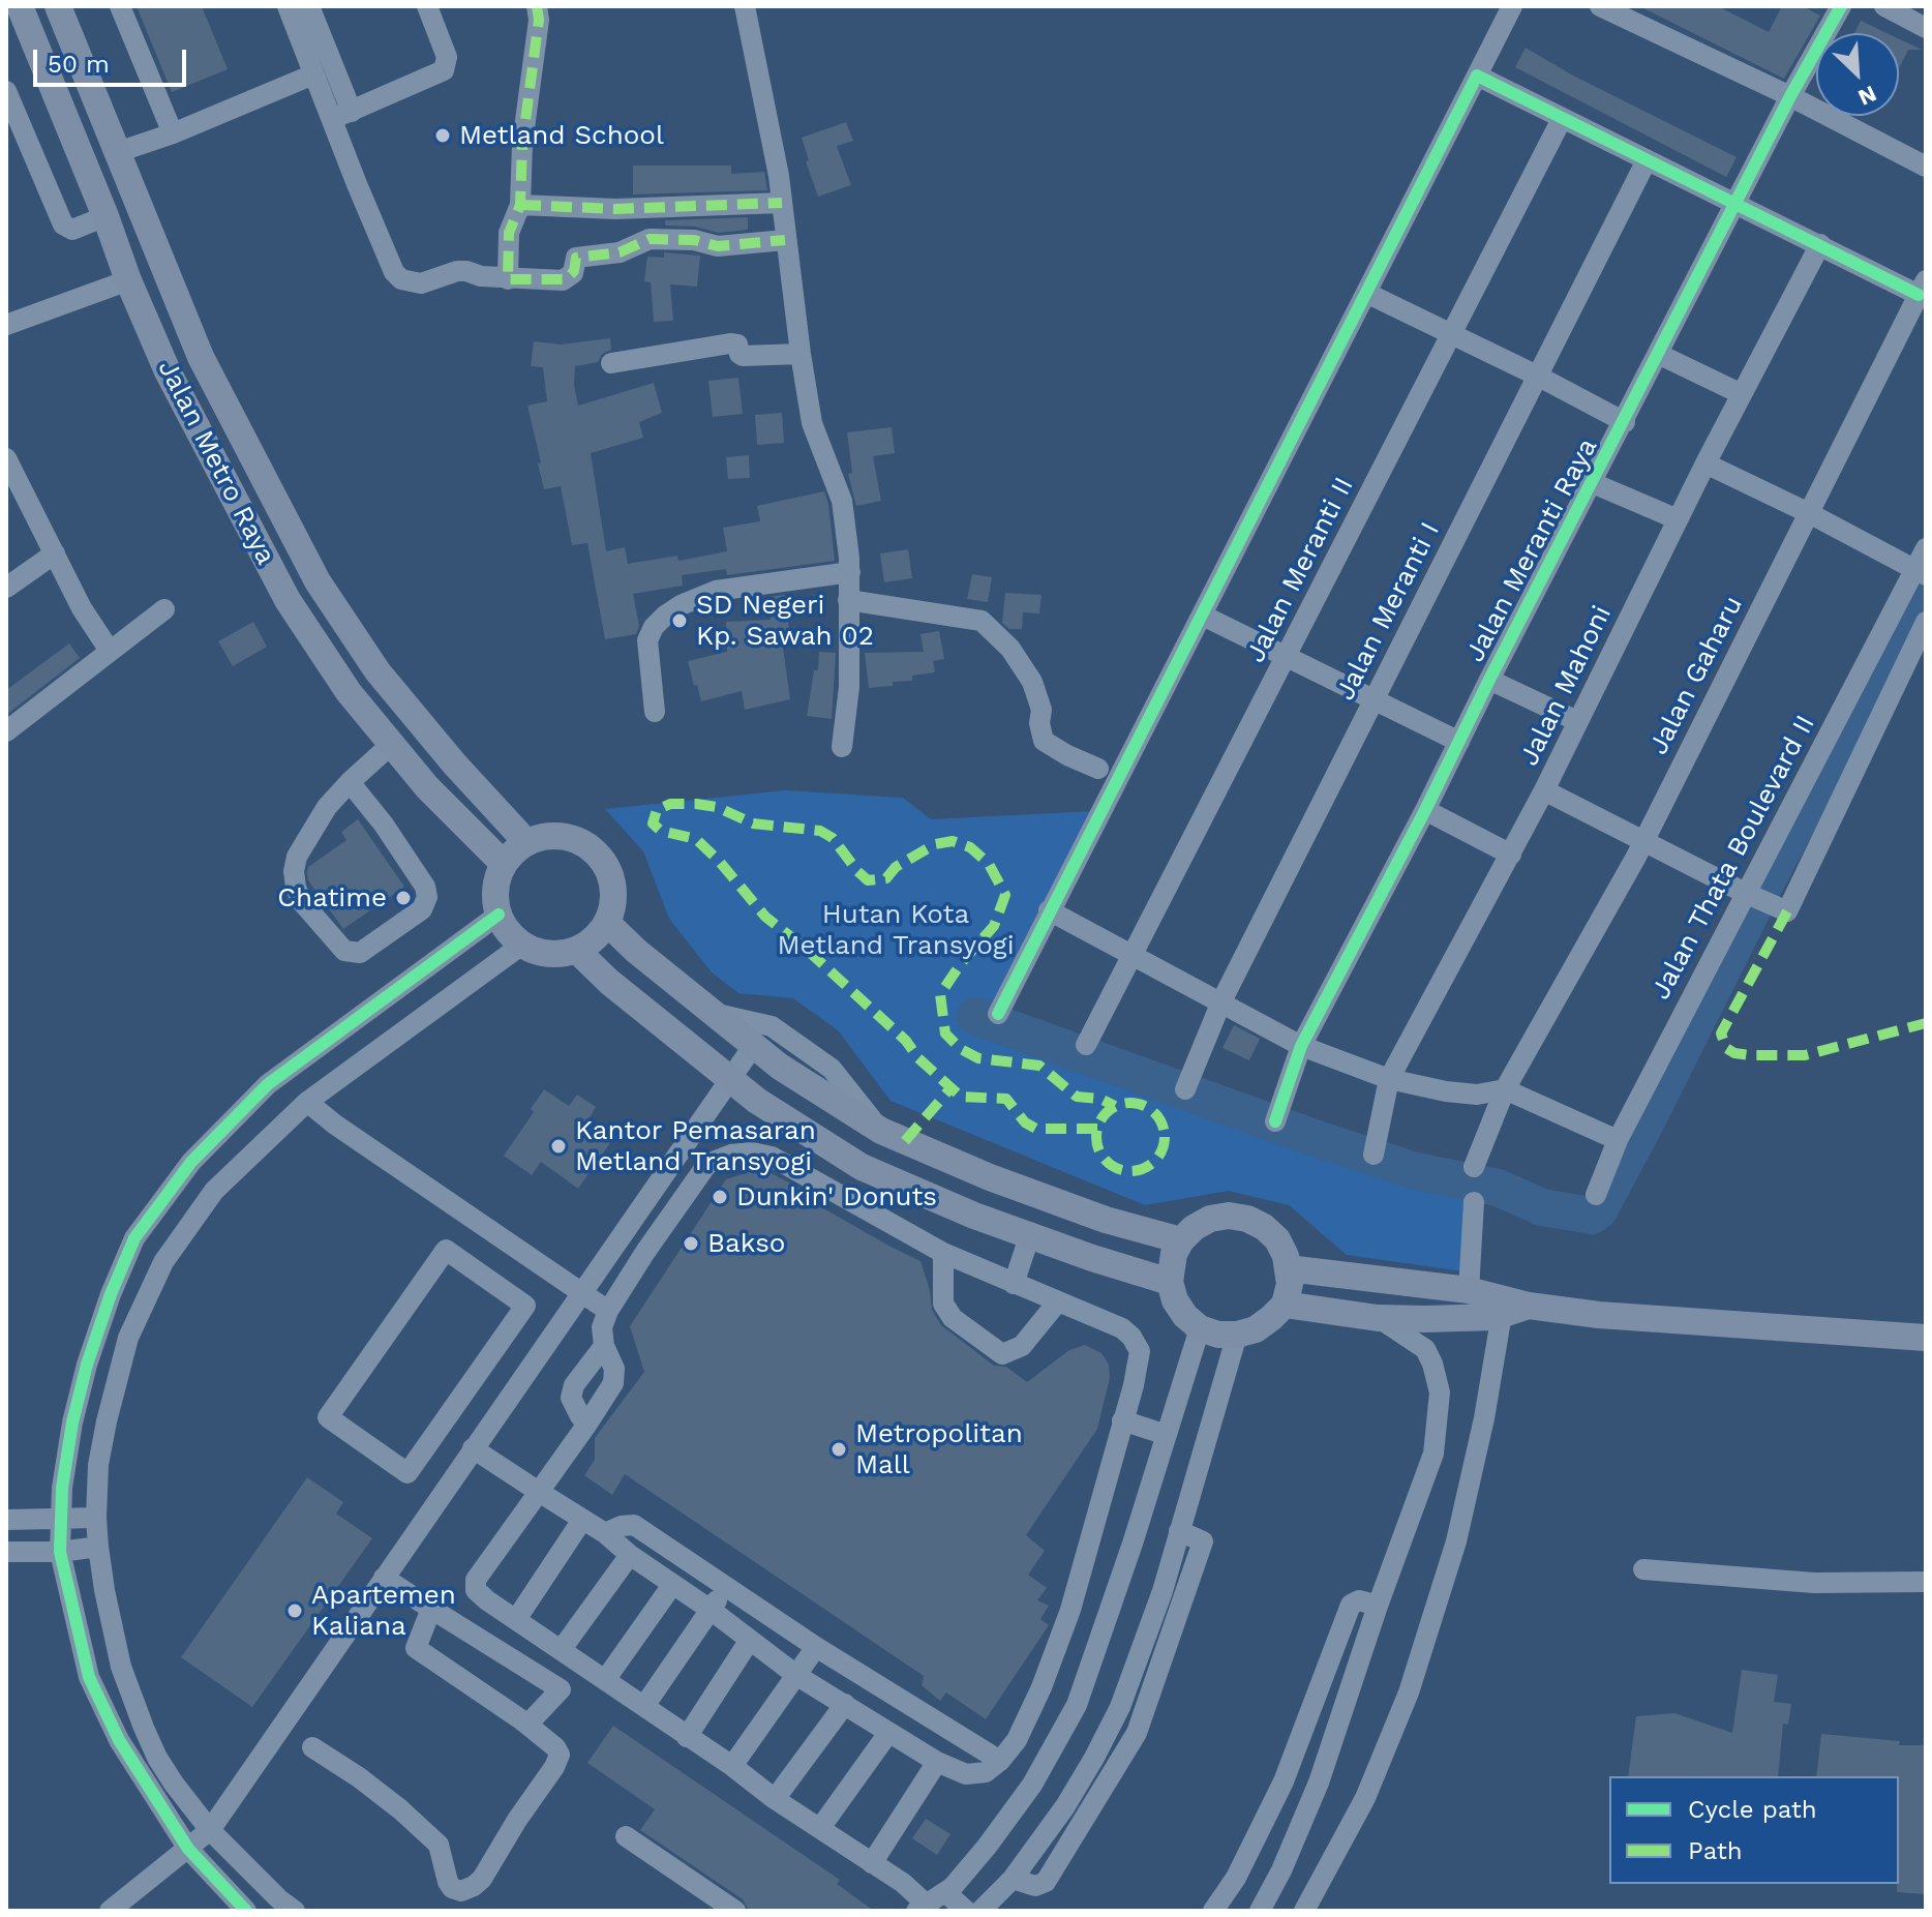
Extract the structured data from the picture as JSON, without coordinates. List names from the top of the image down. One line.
{"streets":{"main road":["Jalan Metro Raya"],"street":["Jalan Meranti Raya","Jalan Meranti II","Jalan Meranti I","Jalan Gaharu","Jalan Mahoni","Jalan Thata Boulevard II"]},"parks":["Hutan Kota Metland Transyogi"],"places":["Metland School","SD Negeri Kp. Sawah 02","Chatime","Kantor Pemasaran Metland Transyogi","Dunkin' Donuts","Bakso","Metropolitan Mall","Apartemen Kaliana"],"legend":["Cycle path","Path"],"scale_bar":"50 m","north":"bottom right"}
